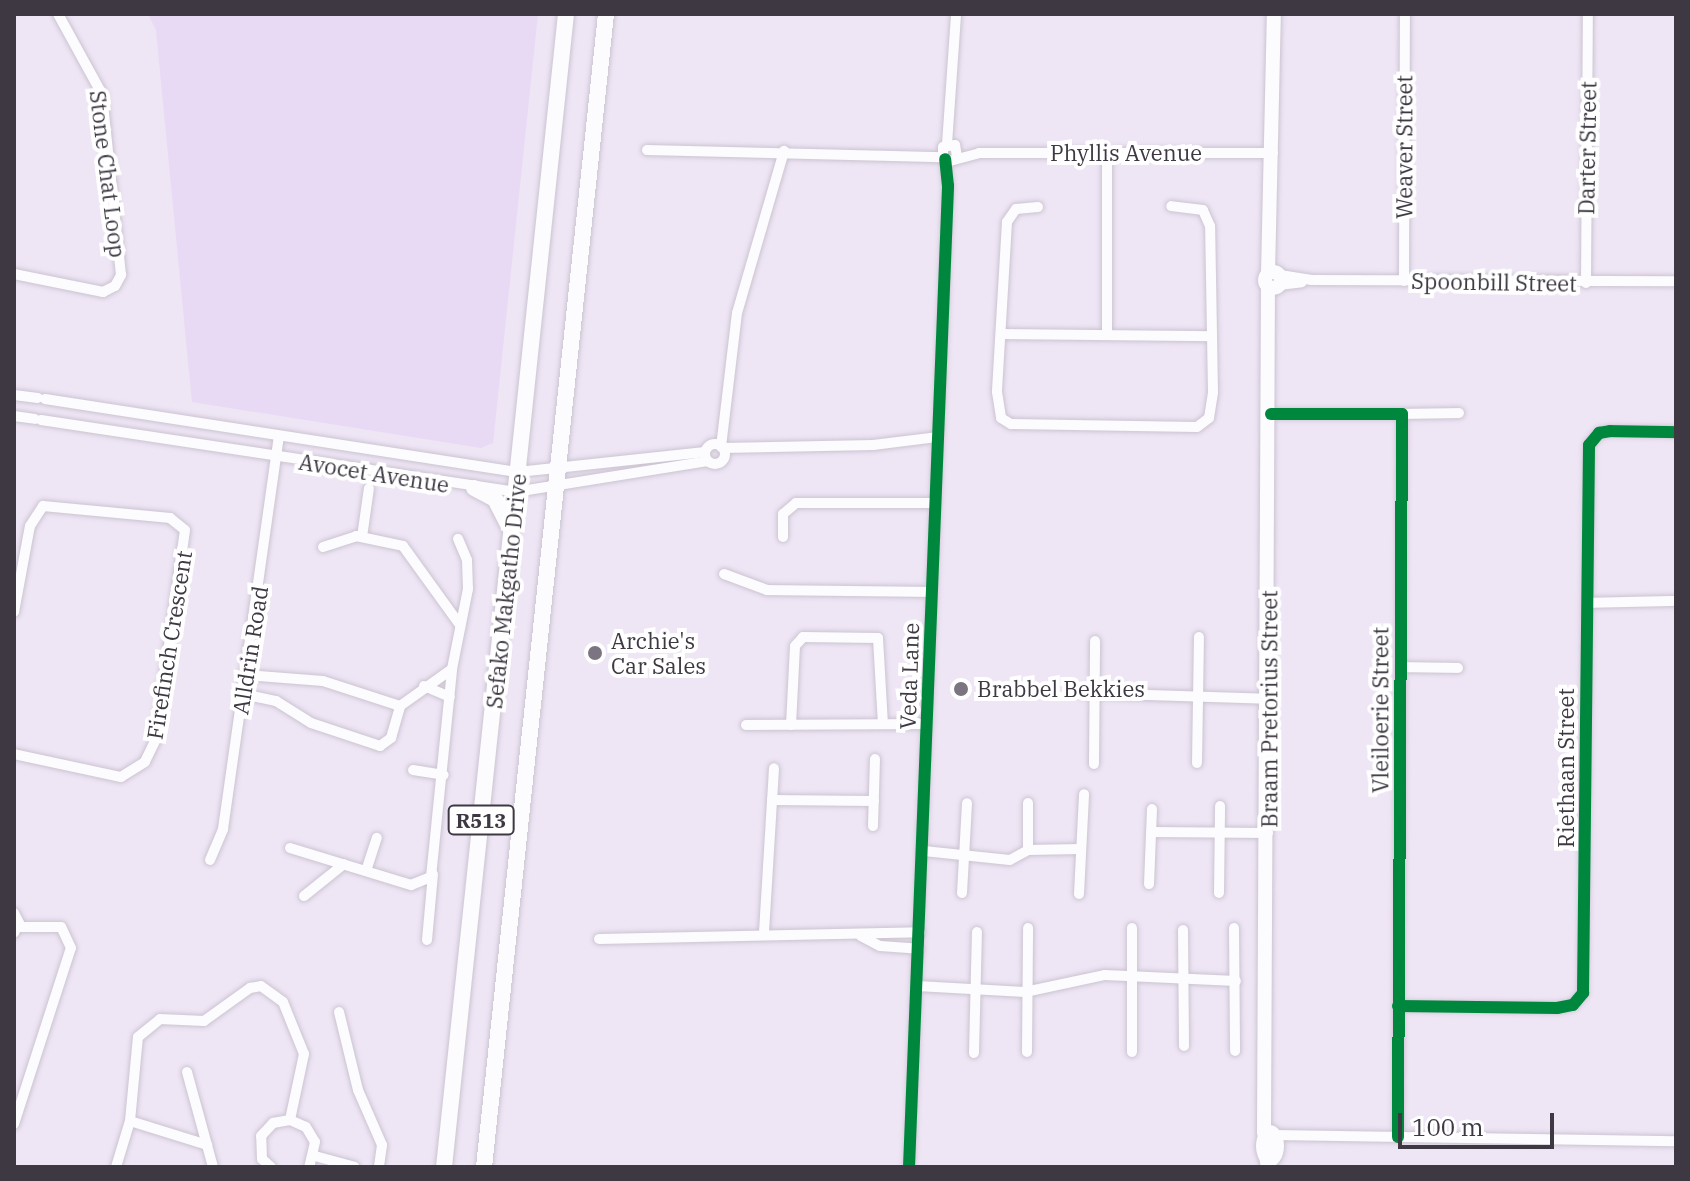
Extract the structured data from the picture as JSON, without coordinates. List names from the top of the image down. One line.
{"streets":{"main road":["Sefako Makgatho Drive","R513"],"street":["Weaver Street","Darter Street","Phyllis Avenue","Stone Chat Loop","Spoonbill Street","Avocet Avenue","Firefinch Crescent","Alldrin Road","Veda Lane","Braam Pretorius Street","Vleiloerie Street","Riethaan Street"]},"crossings":[["Weaver Street","Spoonbill Street"],["Darter Street","Spoonbill Street"],["Phyllis Avenue","Veda Lane"],["Spoonbill Street","Braam Pretorius Street"],["Avocet Avenue","Sefako Makgatho Drive"],["Avocet Avenue","Alldrin Road"],["Vleiloerie Street","Riethaan Street"]],"places":["Archie's Car Sales","Brabbel Bekkies"],"scale_bar":"100 m"}
